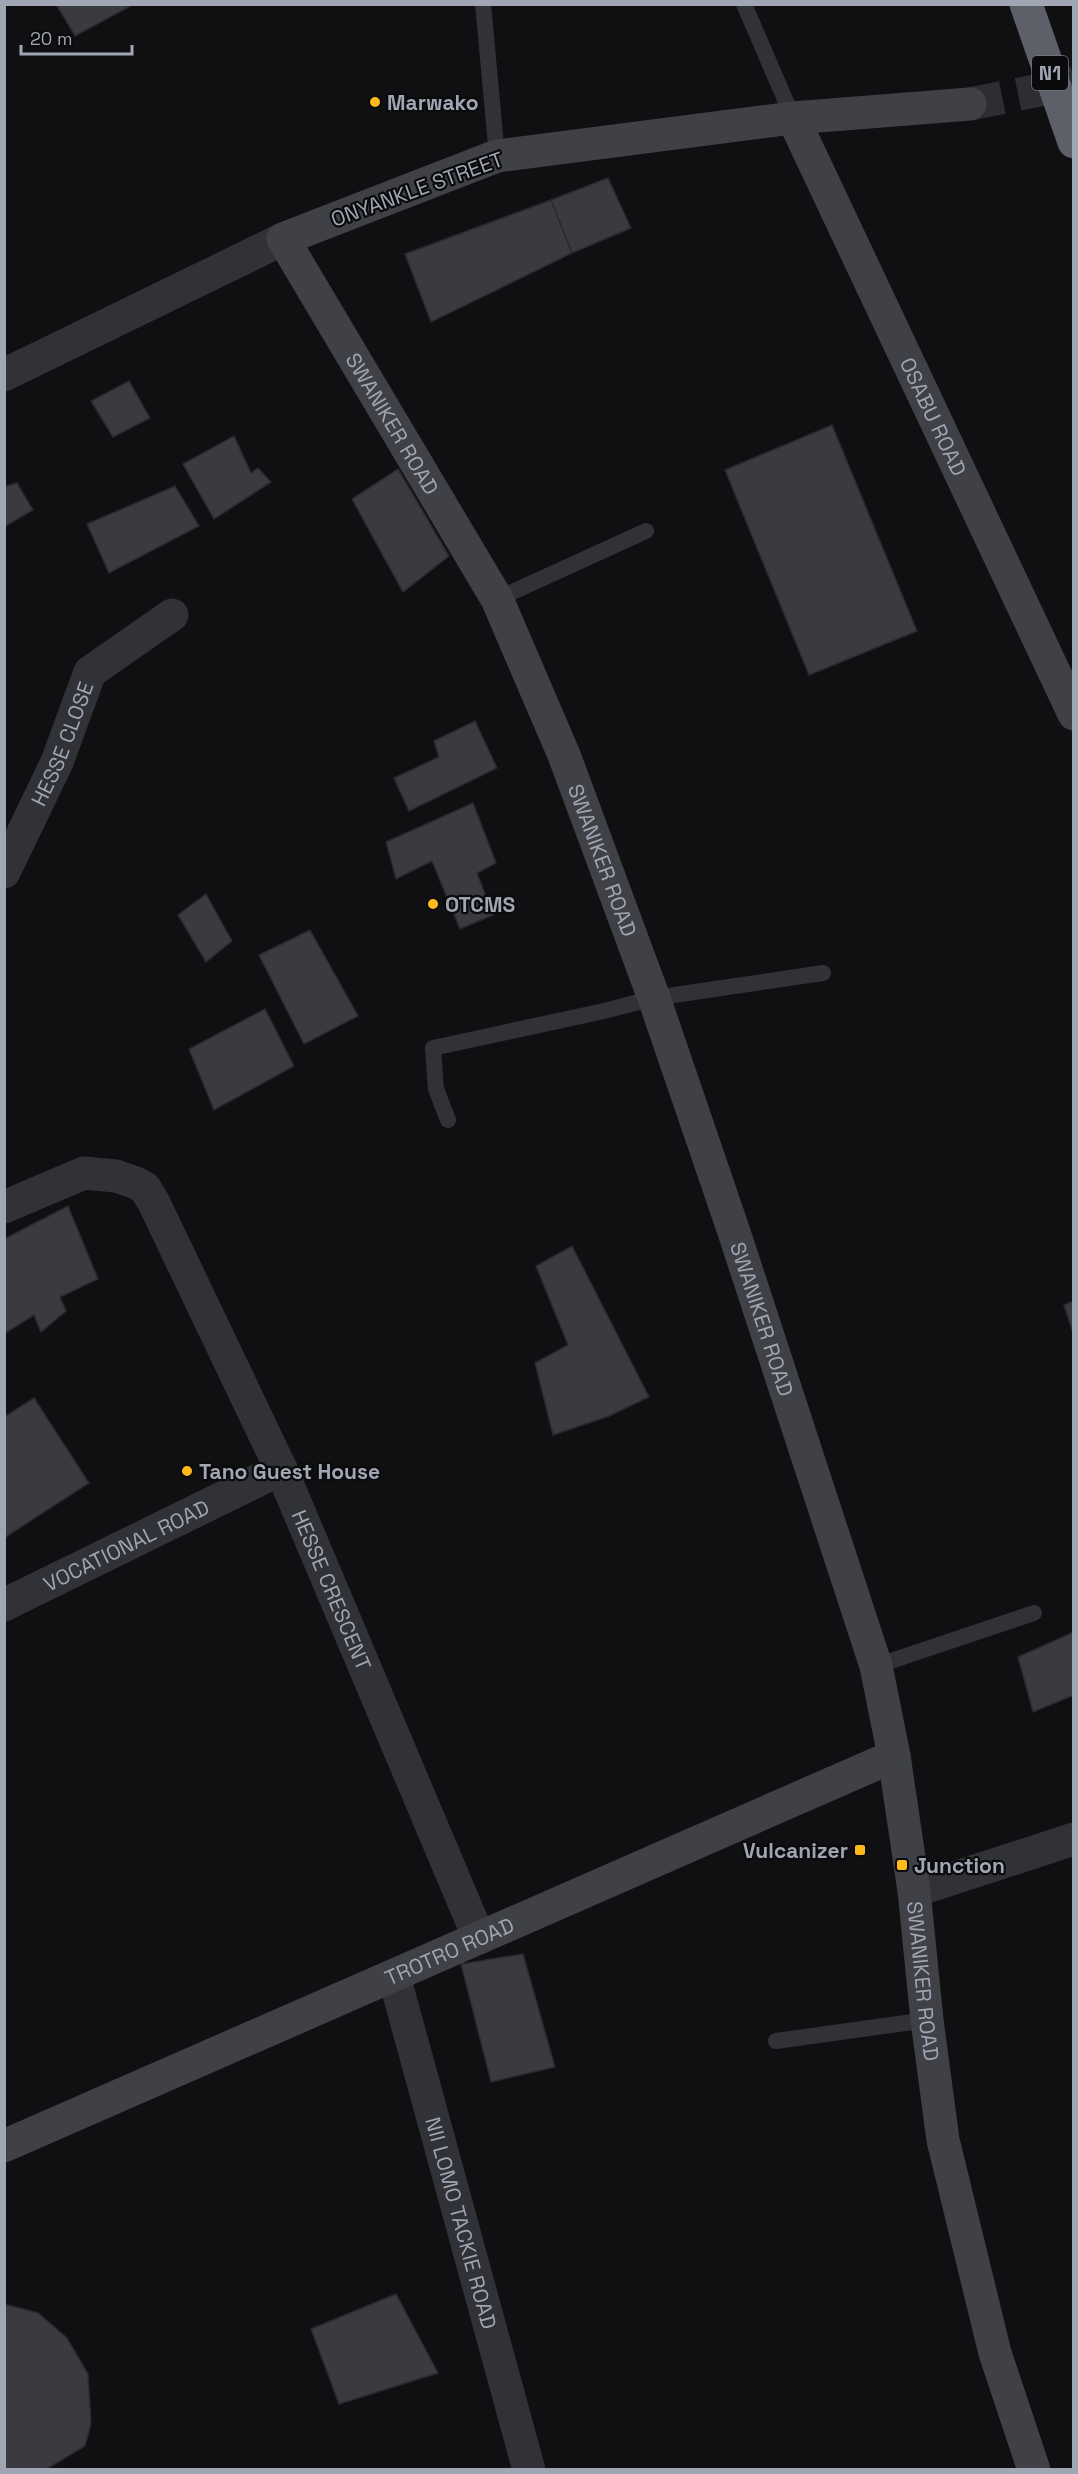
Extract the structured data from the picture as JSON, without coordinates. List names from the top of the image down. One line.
{"streets":{"highway":["N1"],"street":["ONYANKLE STREET","OSABU ROAD","SWANIKER ROAD","HESSE CLOSE","VOCATIONAL ROAD","HESSE CRESCENT","TROTRO ROAD","NII LOMO TACKIE ROAD"]},"crossings":[["ONYANKLE STREET","OSABU ROAD"],["ONYANKLE STREET","SWANIKER ROAD"],["SWANIKER ROAD","TROTRO ROAD"],["VOCATIONAL ROAD","HESSE CRESCENT"],["HESSE CRESCENT","TROTRO ROAD"],["TROTRO ROAD","NII LOMO TACKIE ROAD"]],"places":{"other":["Marwako","OTCMS","Tano Guest House"],"transit":["Vulcanizer","Junction"]},"scale_bar":"20 m"}
